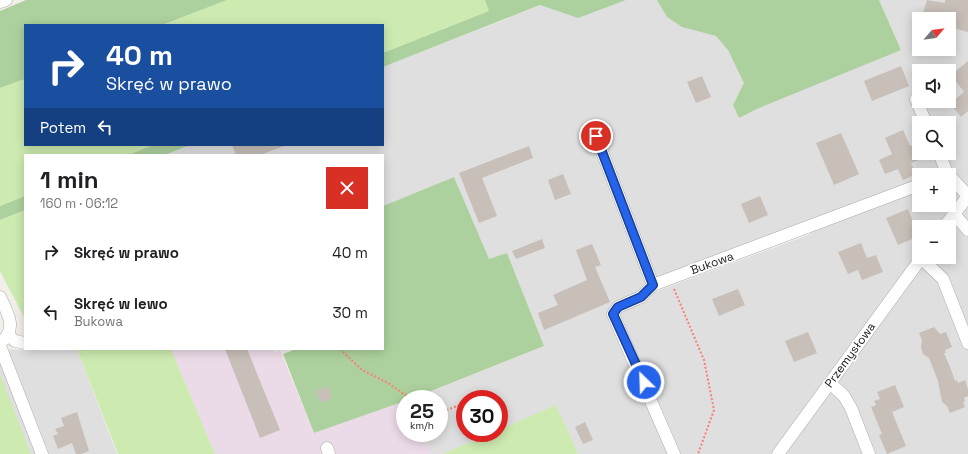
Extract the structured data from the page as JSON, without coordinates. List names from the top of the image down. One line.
{"streets":{"street":["Bukowa","Przemysłowa"]},"north":"top right","page":{"map_buttons":["+","−"],"turn":["40 m","Skręć w prawo"],"then":"Potem","heading":["1 min","160 m · 06:12"],"list":[{"name":"Skręć w prawo","value":"40 m"},{"name":"Skręć w lewo","note":"Bukowa","value":"30 m"}],"speed":"25 km/h","limit":"30"}}
